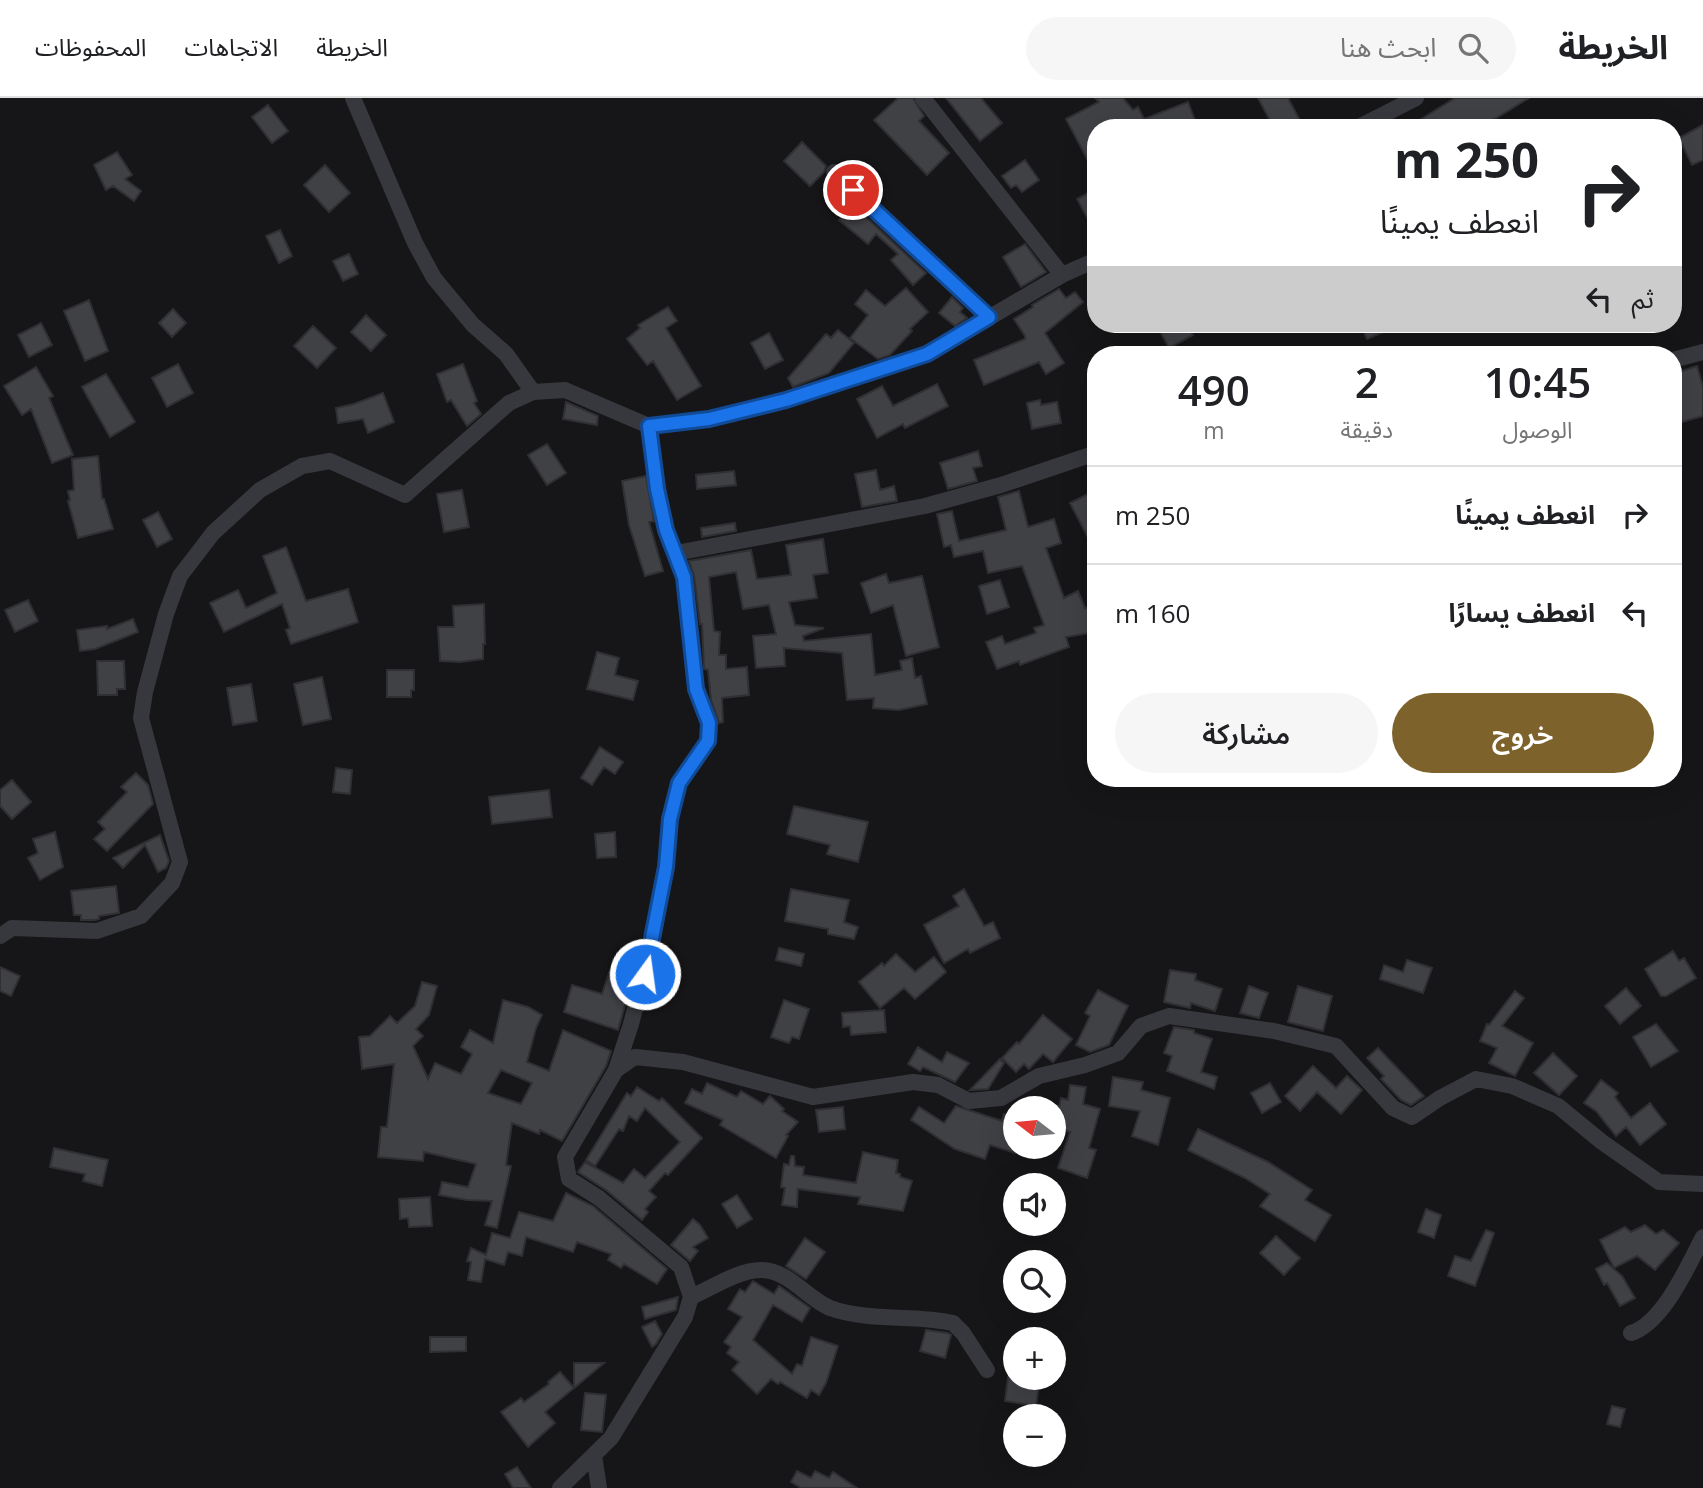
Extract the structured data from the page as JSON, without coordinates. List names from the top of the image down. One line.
{"north":"left","page":{"header":"الخريطة","search":"ابحث هنا","nav":["الخريطة","الاتجاهات","المحفوظات"],"turn":["250 m","انعطف يمينًا"],"then":"ثم","eta":["10:45","الوصول","2","دقيقة","490","m"],"list":[{"name":"انعطف يمينًا","value":"250 m"},{"name":"انعطف يسارًا","value":"160 m"}],"buttons":["خروج","مشاركة"],"map_buttons":["+","−"]}}
